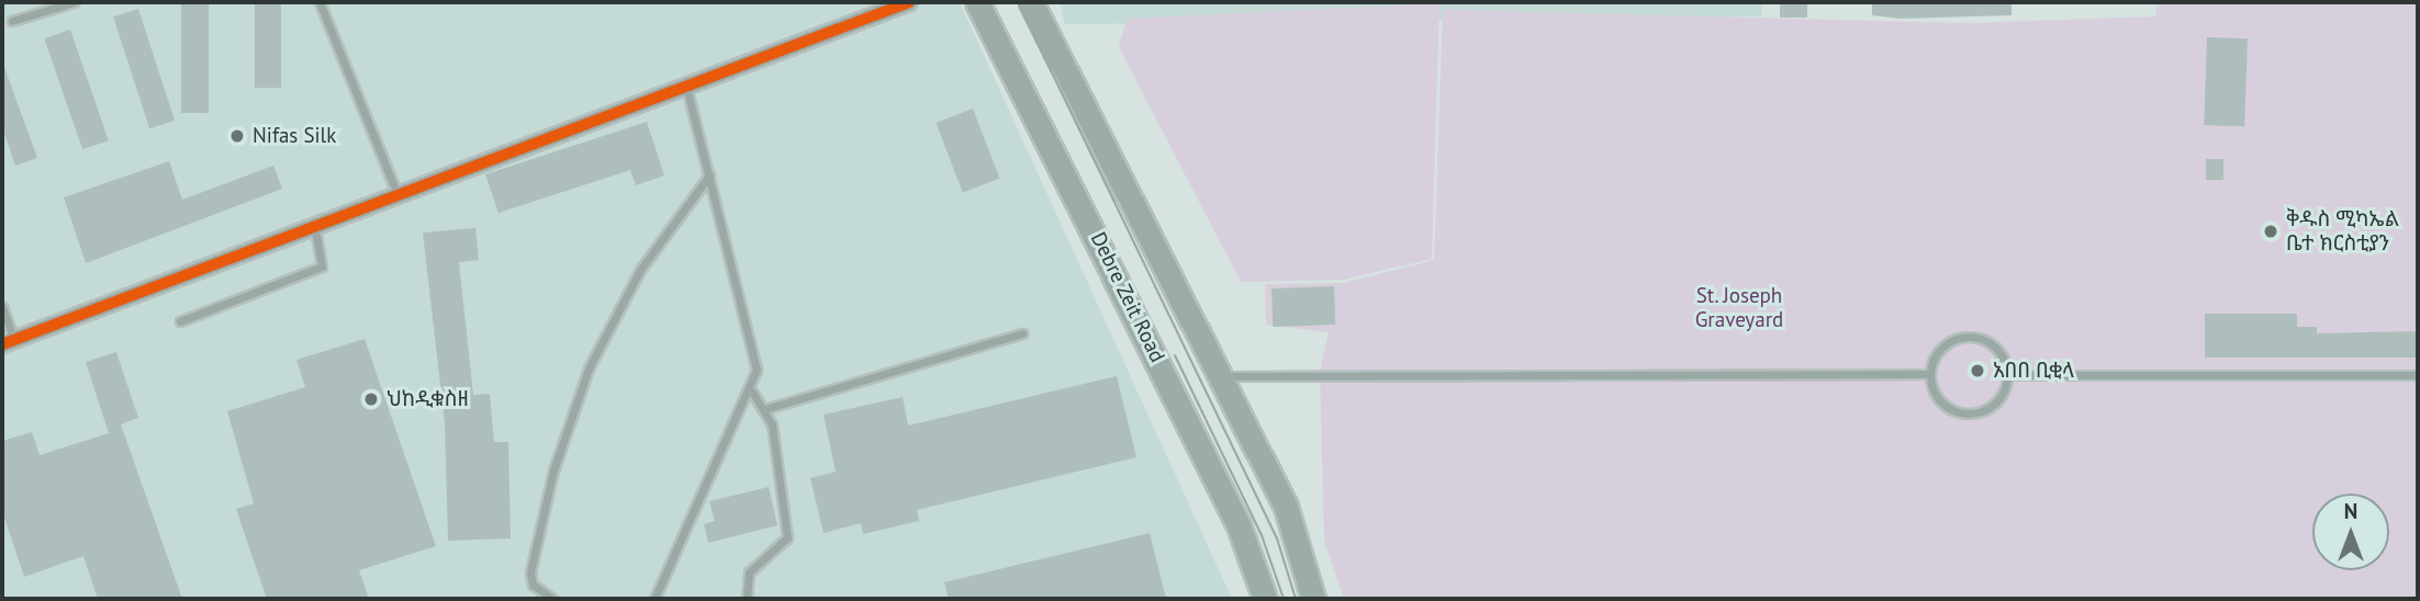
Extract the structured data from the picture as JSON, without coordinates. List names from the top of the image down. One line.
{"streets":{"main road":["Debre Zeit Road"]},"parks":["St. Joseph Graveyard"],"places":["Nifas Silk","ቅዱስ ሚካኤል ቤተ ክርስቲያን","አበበ ቢቂላ","ህከዲቁስዘ"],"north":"top"}
